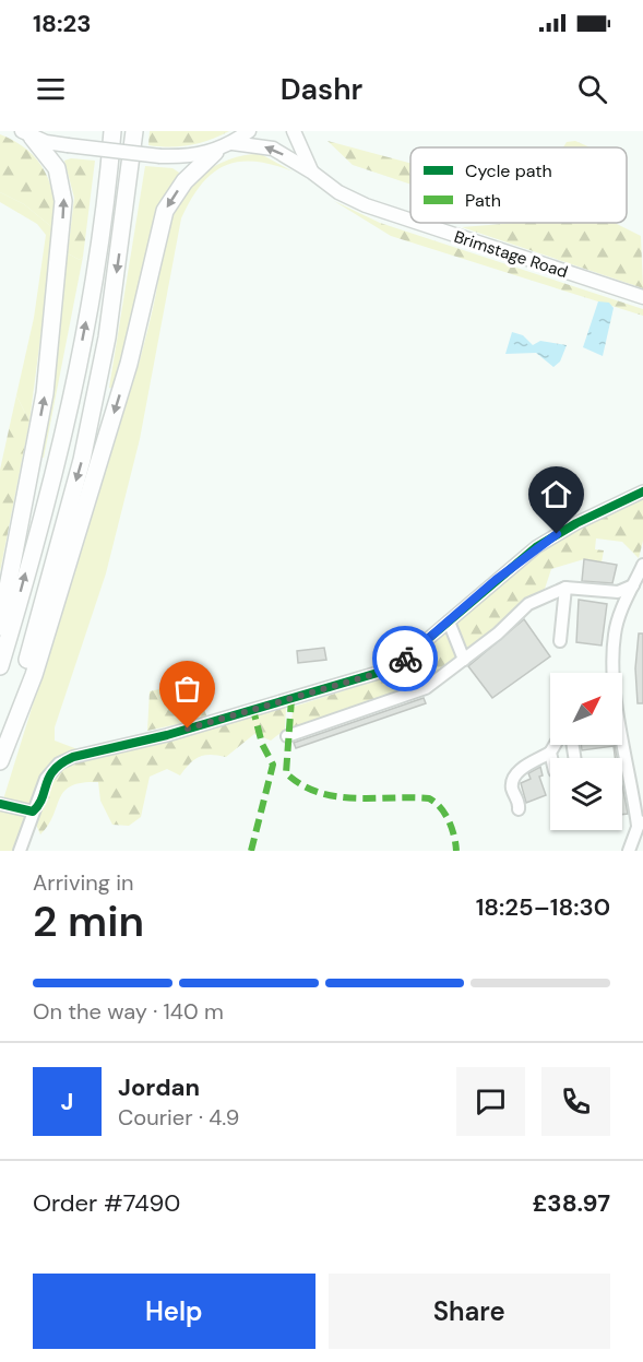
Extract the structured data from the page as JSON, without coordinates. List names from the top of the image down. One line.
{"streets":{"main road":["Brimstage Road"]},"legend":["Cycle path","Path"],"north":"top right","page":{"status":"18:23","header":"Dashr","heading":["2 min","Arriving in","18:25–18:30"],"panel":["Jordan","Courier · 4.9","Order #7490","£38.97"],"bar":"On the way · 140 m","round":"J","buttons":["Help","Share"]}}
